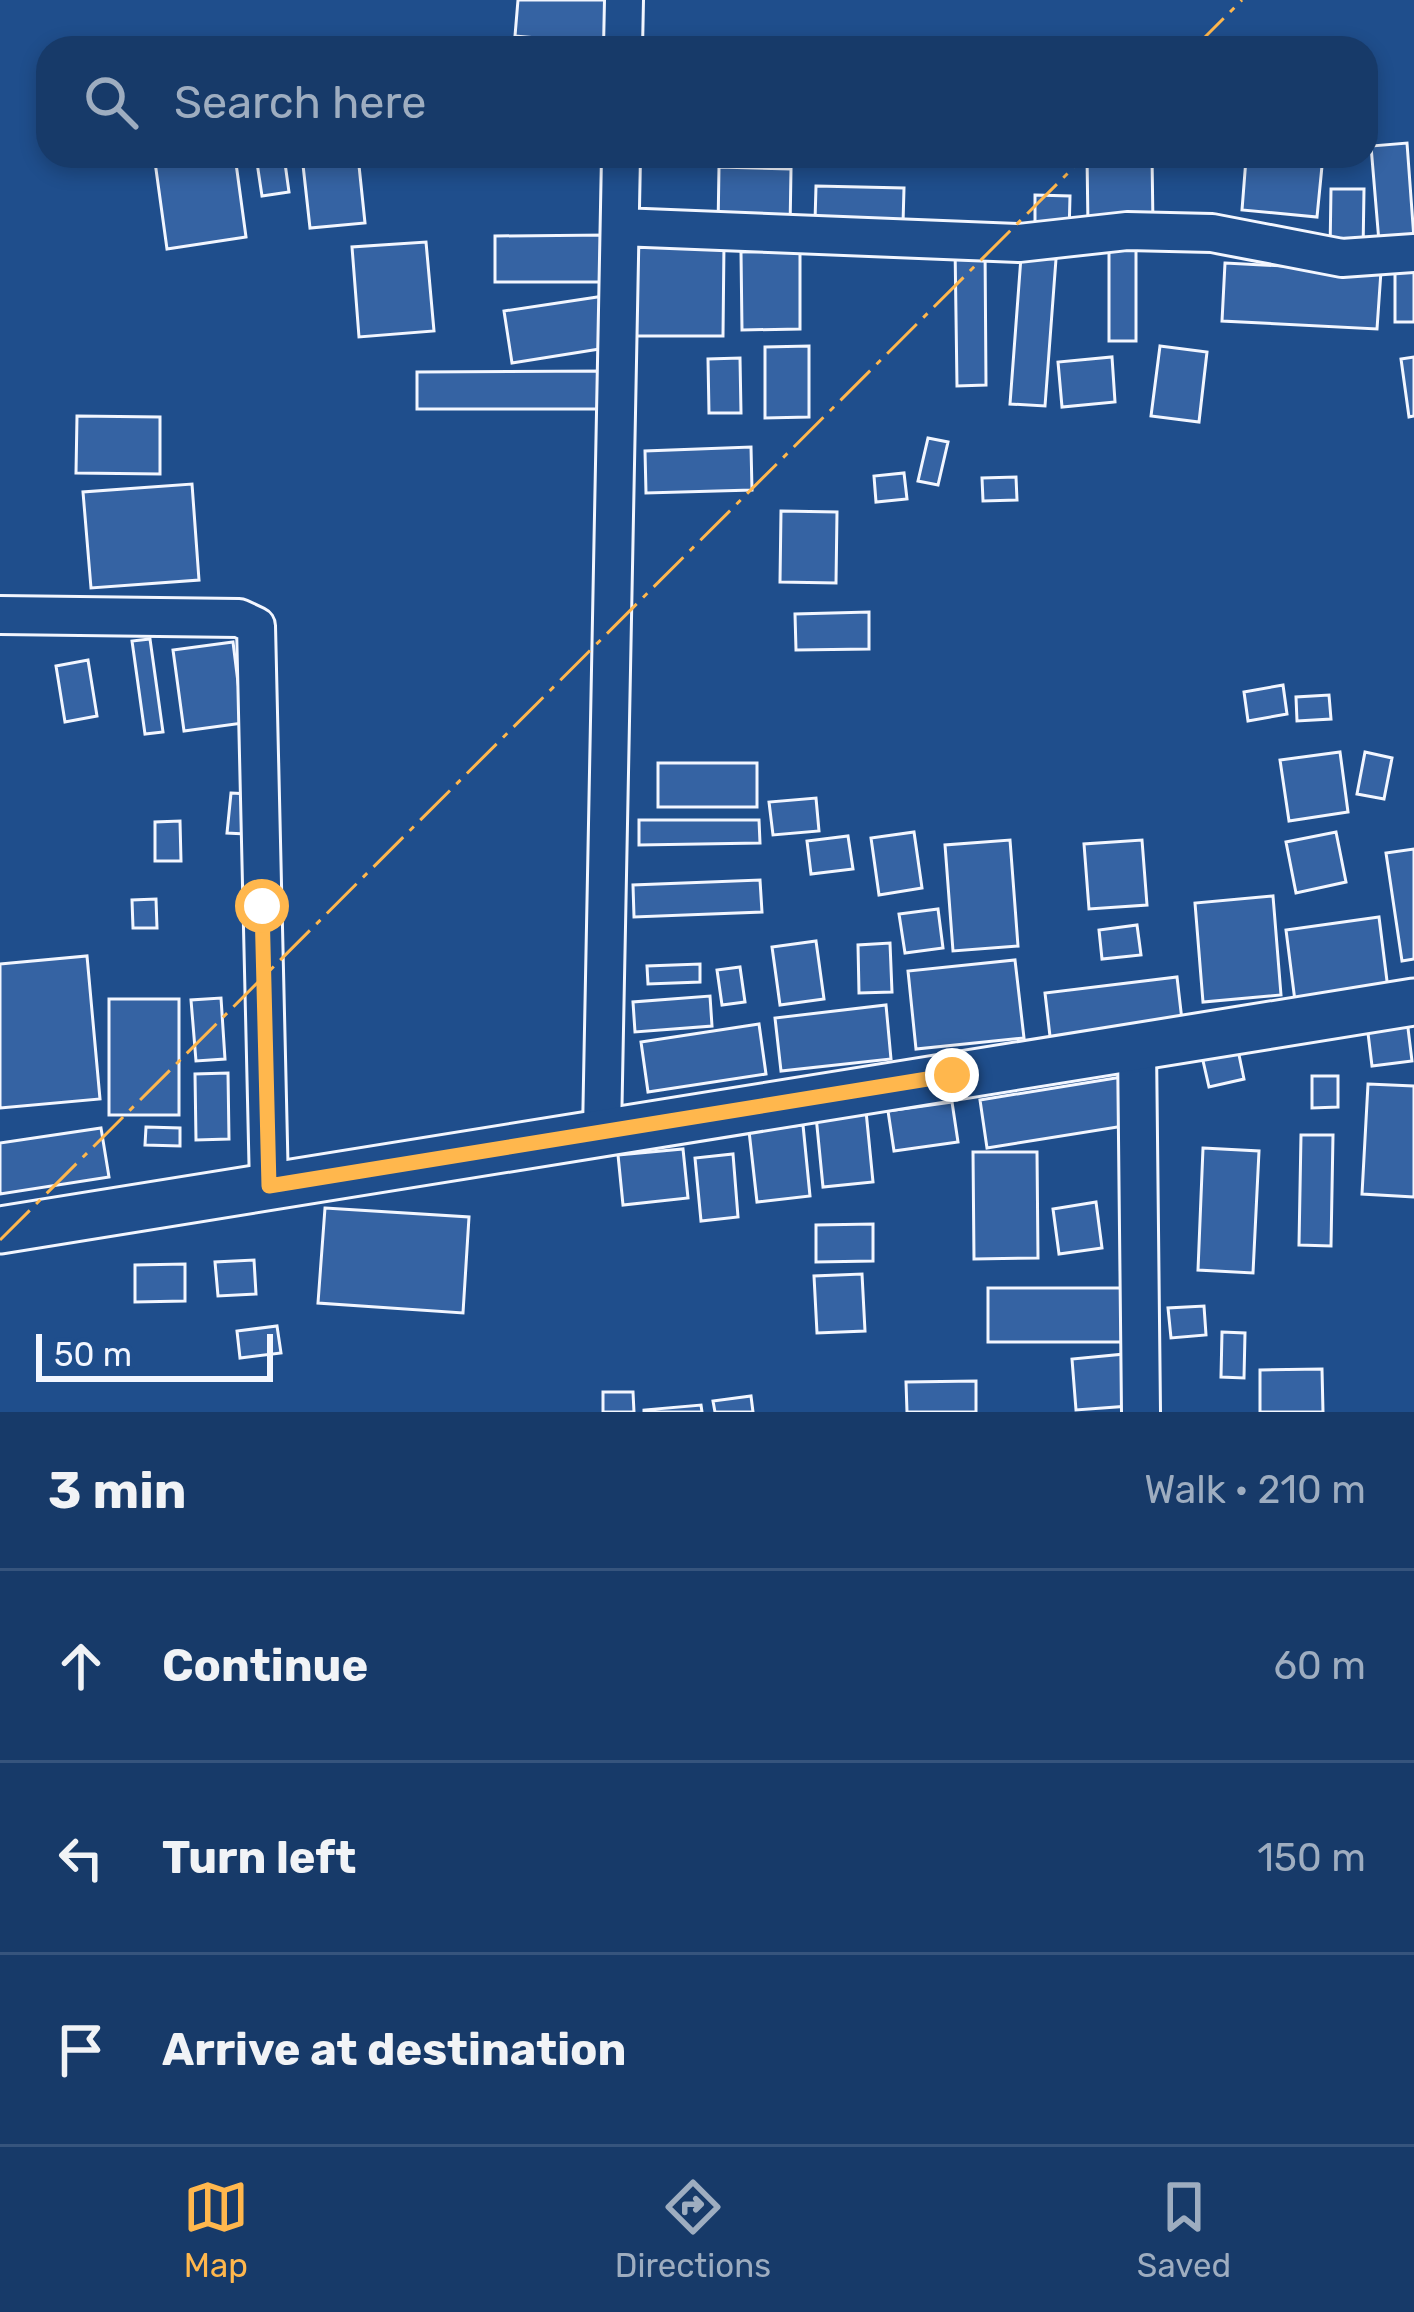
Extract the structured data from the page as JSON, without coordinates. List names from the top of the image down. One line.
{"scale_bar":"50 m","page":{"search":"Search here","scale":"50 m","heading":["3 min","Walk · 210 m"],"list":[["Continue","60 m"],["Turn left","150 m"],"Arrive at destination"],"nav":["Map","Directions","Saved"]}}
